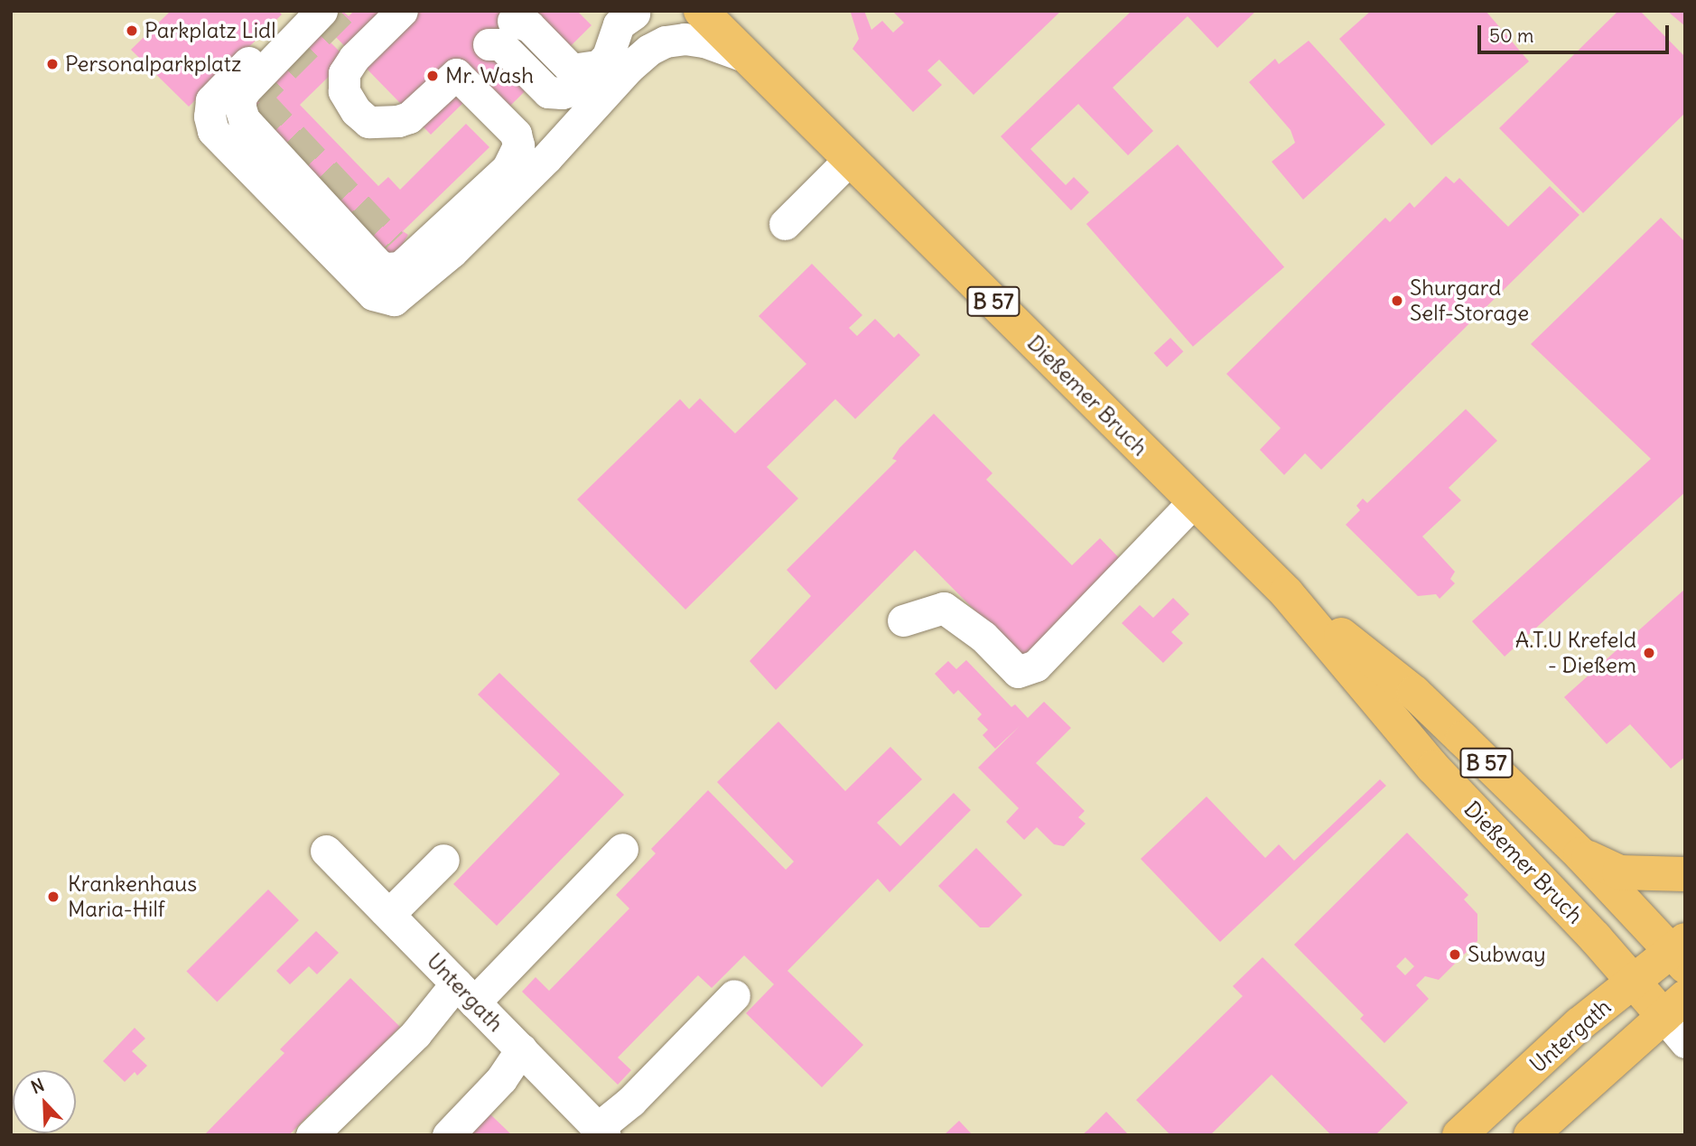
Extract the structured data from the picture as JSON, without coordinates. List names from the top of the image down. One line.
{"streets":{"main road":["B 57","Dießemer Bruch","Untergath"]},"crossings":[["Dießemer Bruch","Untergath"]],"places":["Parkplatz Lidl","Personalparkplatz","Mr. Wash","Shurgard Self-Storage","A.T.U Krefeld - Dießem","Krankenhaus Maria-Hilf","Subway"],"scale_bar":"50 m","north":"top left"}
